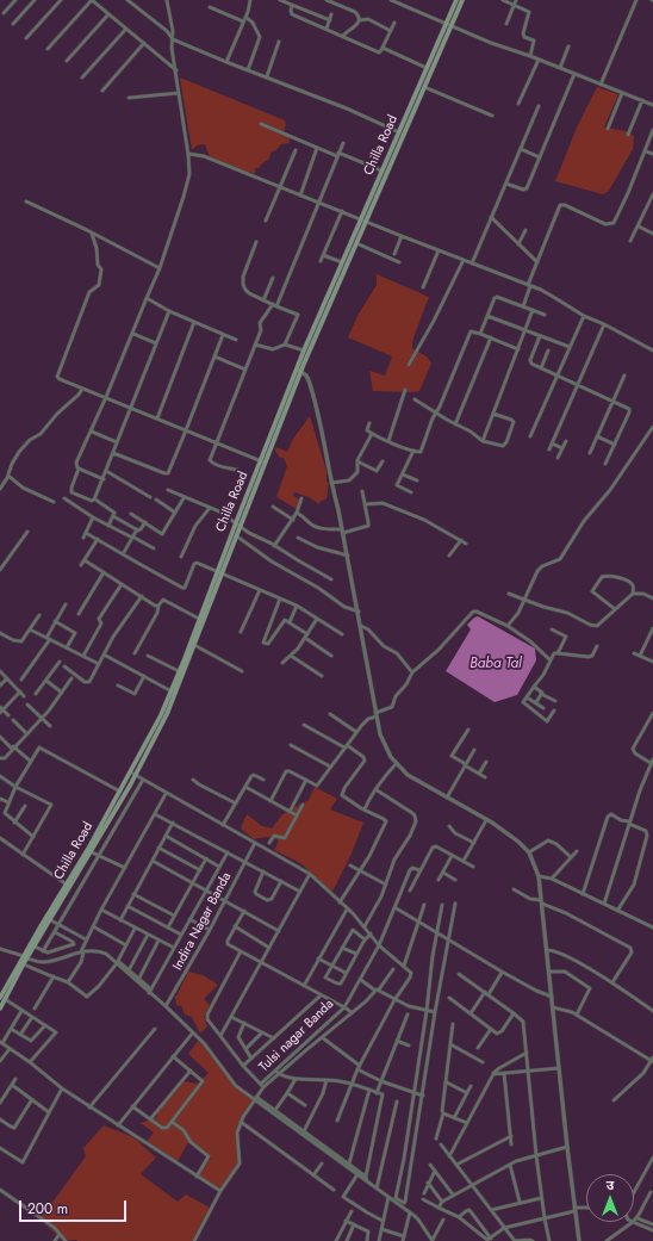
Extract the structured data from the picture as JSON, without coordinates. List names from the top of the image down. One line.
{"streets":{"main road":["Chilla Road"],"street":["Indira Nagar Banda","Tulsi nagar Banda"]},"water":["Baba Tal"],"scale_bar":"200 m","north":"top"}
